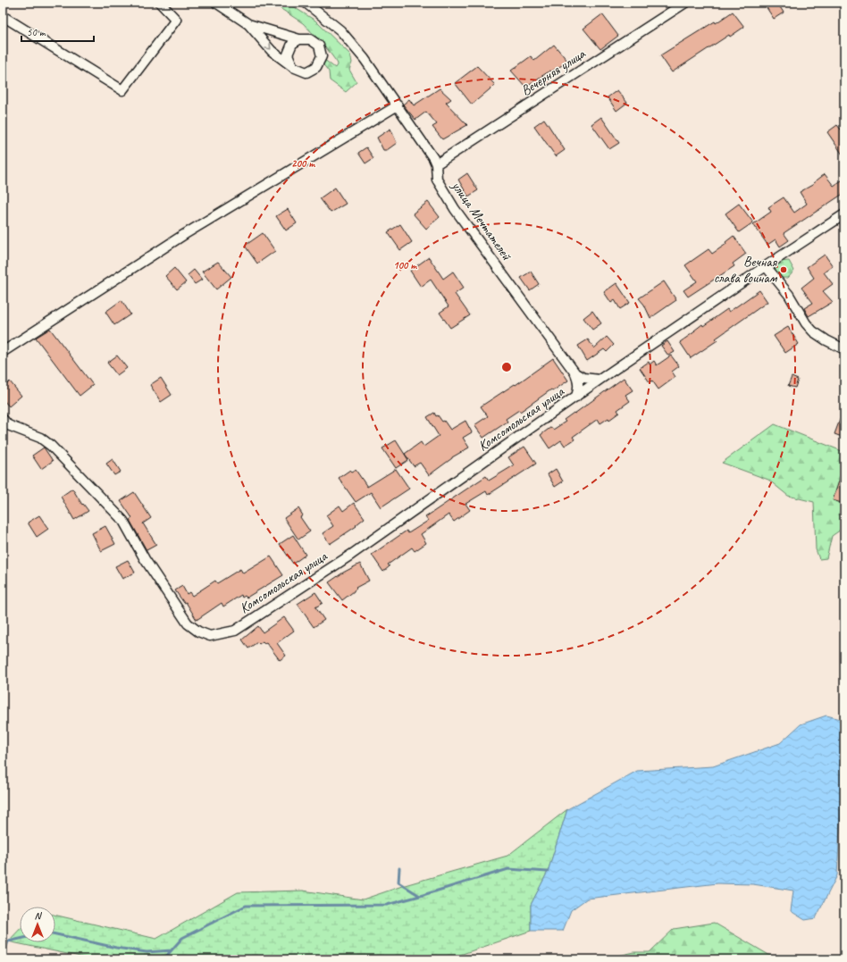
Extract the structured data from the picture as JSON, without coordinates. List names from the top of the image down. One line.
{"streets":{"street":["Вечерняя улица","улица Мечтателей","Комсомольская улица"]},"crossings":[["Вечерняя улица","улица Мечтателей"],["улица Мечтателей","Комсомольская улица"]],"places":["Вечная слава воинам"],"scale_bar":"50 m","north":"top","rings":["200 m","100 m"]}
